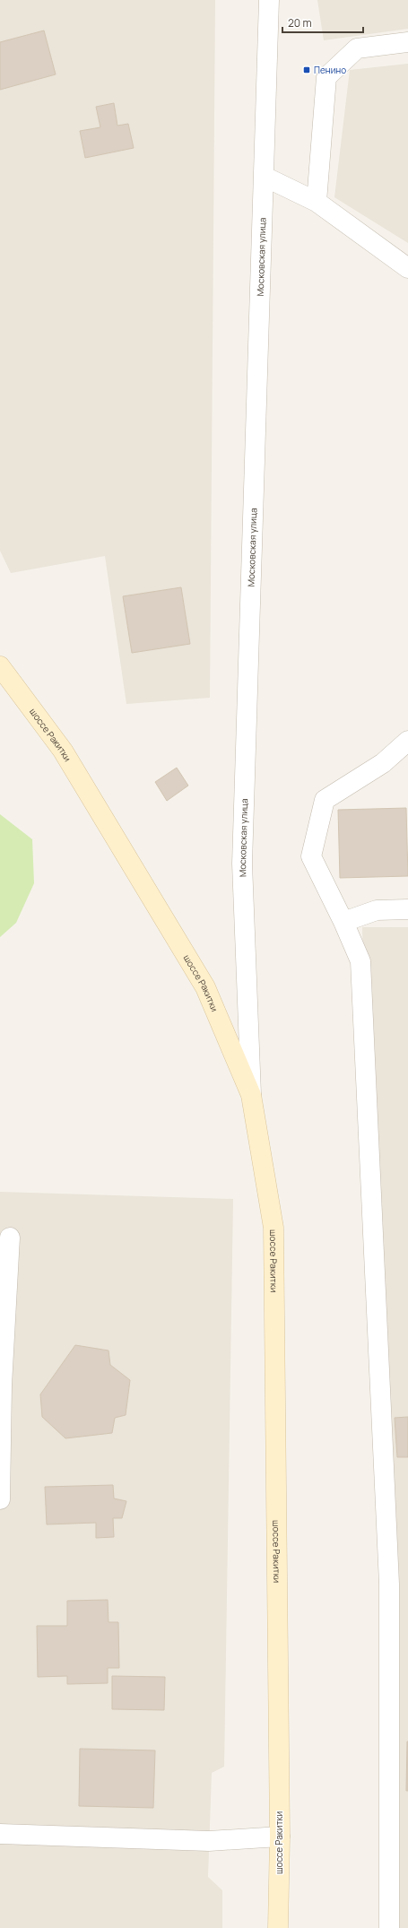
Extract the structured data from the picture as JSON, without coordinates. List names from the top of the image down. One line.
{"streets":{"main road":["шоссе Ракитки"],"street":["Московская улица"]},"crossings":[["Московская улица","шоссе Ракитки"]],"places":{"transit":["Пенино"]},"scale_bar":"20 m"}
